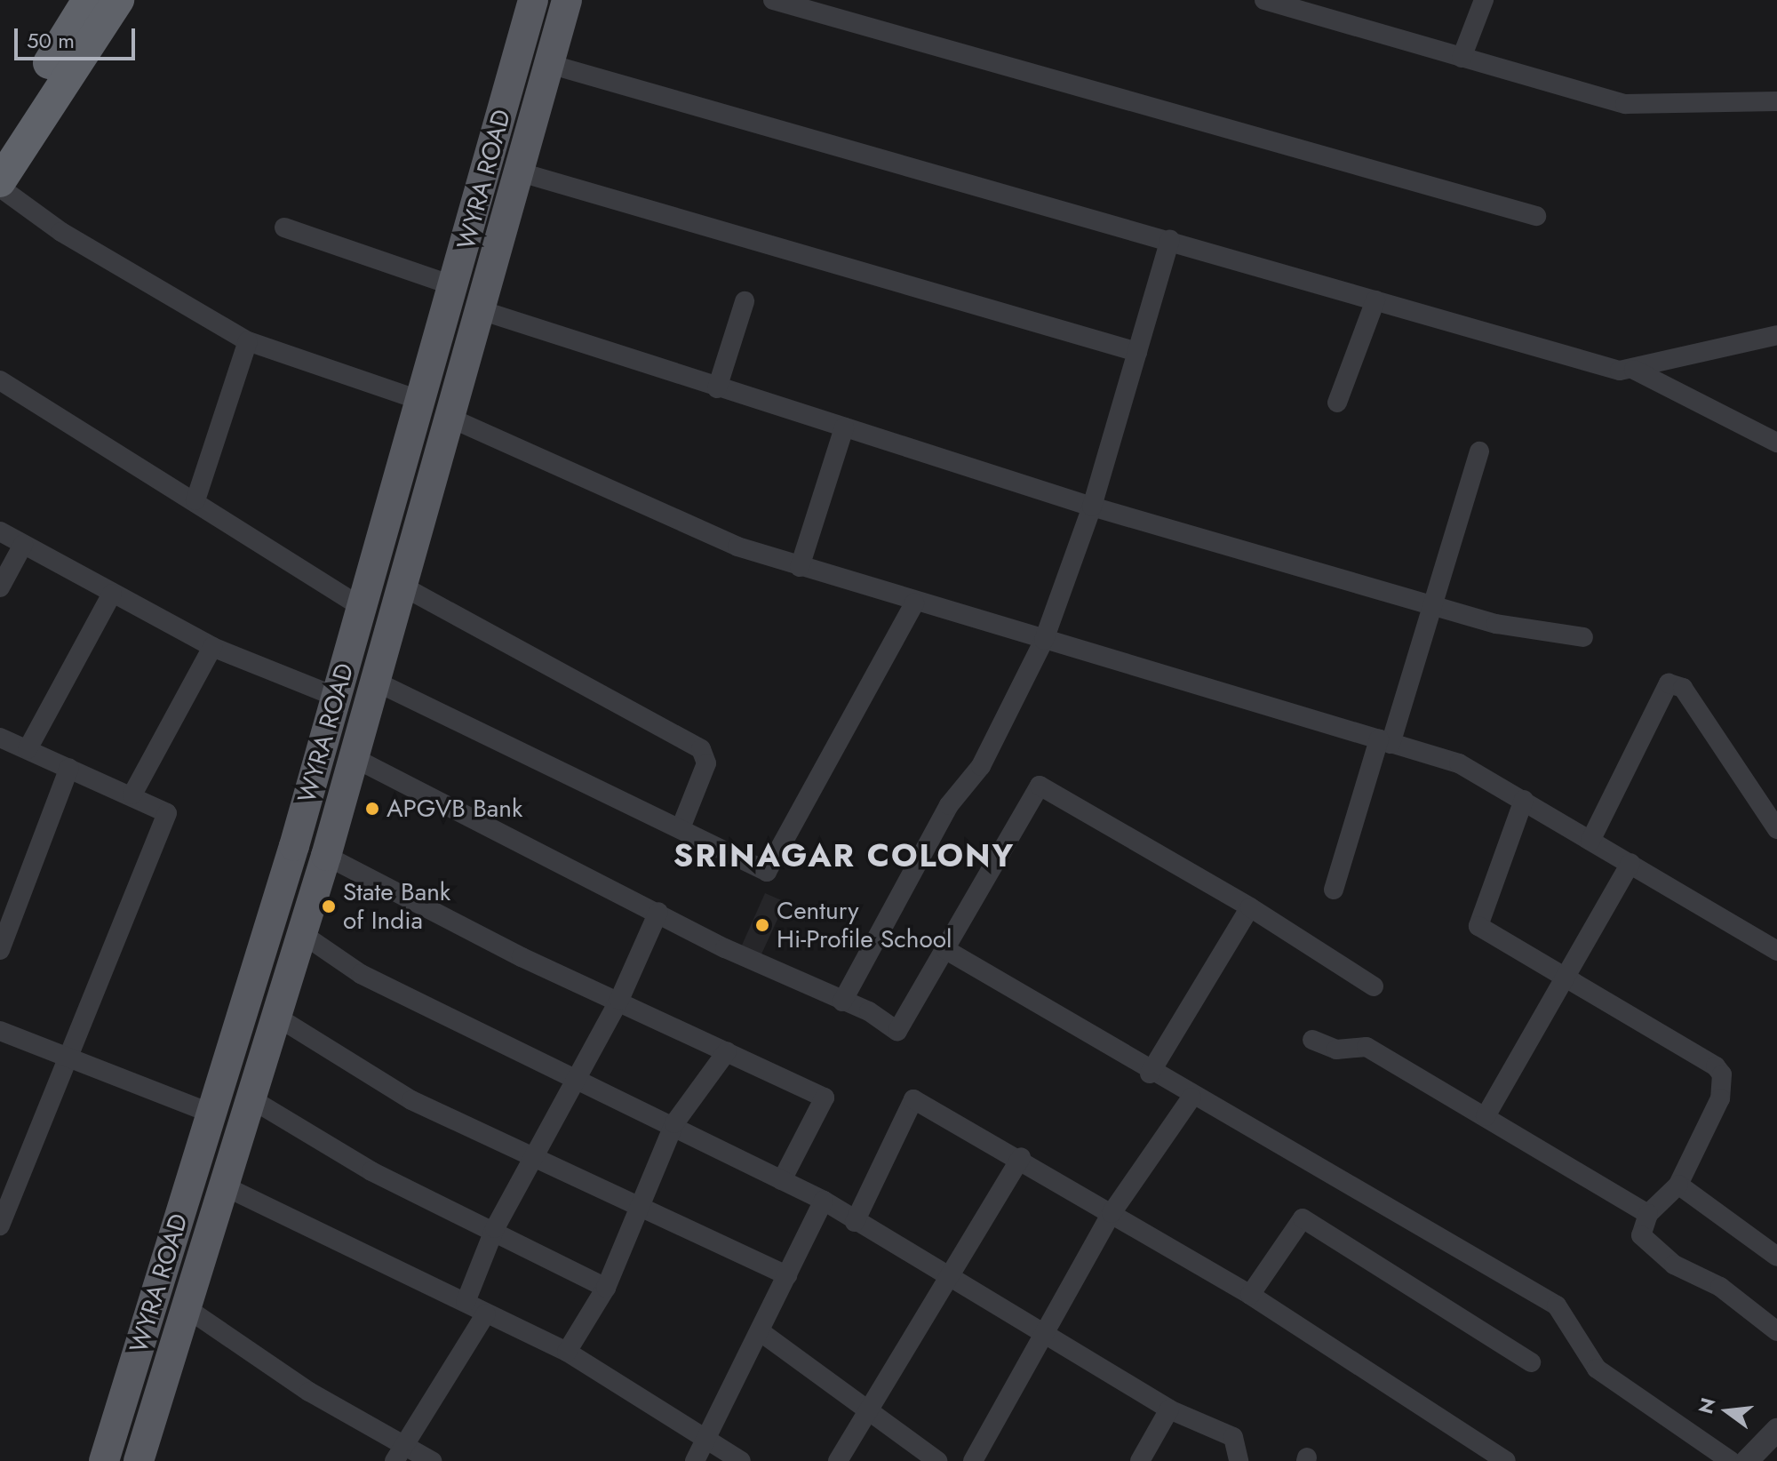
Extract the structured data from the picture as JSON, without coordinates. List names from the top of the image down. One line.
{"streets":{"main road":["WYRA ROAD"]},"districts":["SRINAGAR COLONY"],"places":["APGVB Bank","State Bank of India","Century Hi-Profile School"],"scale_bar":"50 m","north":"left"}
